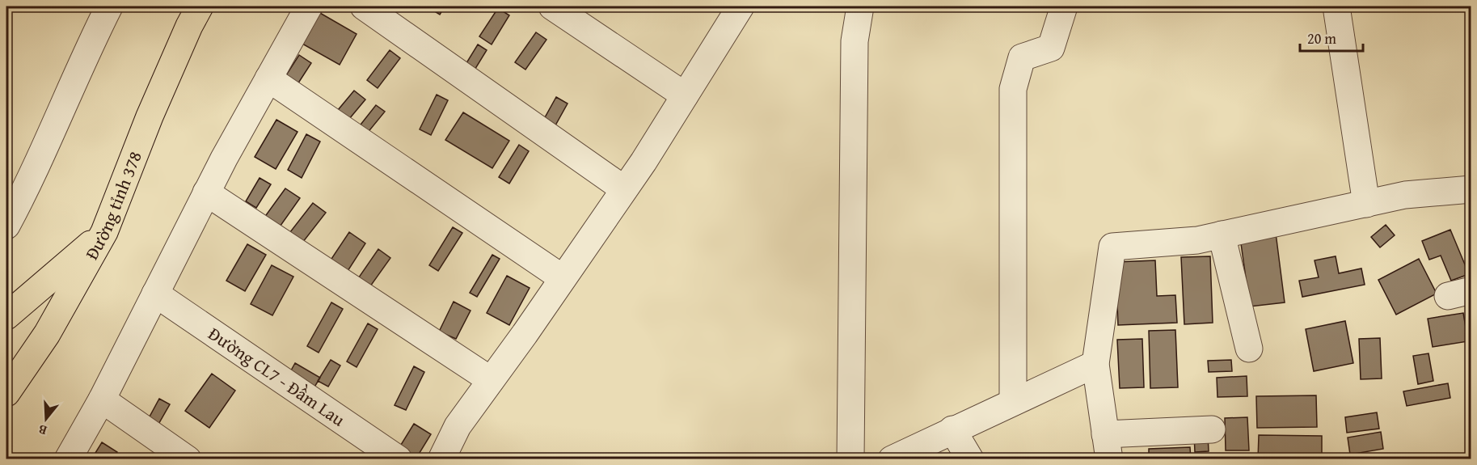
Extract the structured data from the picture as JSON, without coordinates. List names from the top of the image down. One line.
{"streets":{"main road":["Đường tỉnh 378"],"street":["Đường CL7 - Đầm Lau"]},"scale_bar":"20 m","north":"bottom"}
